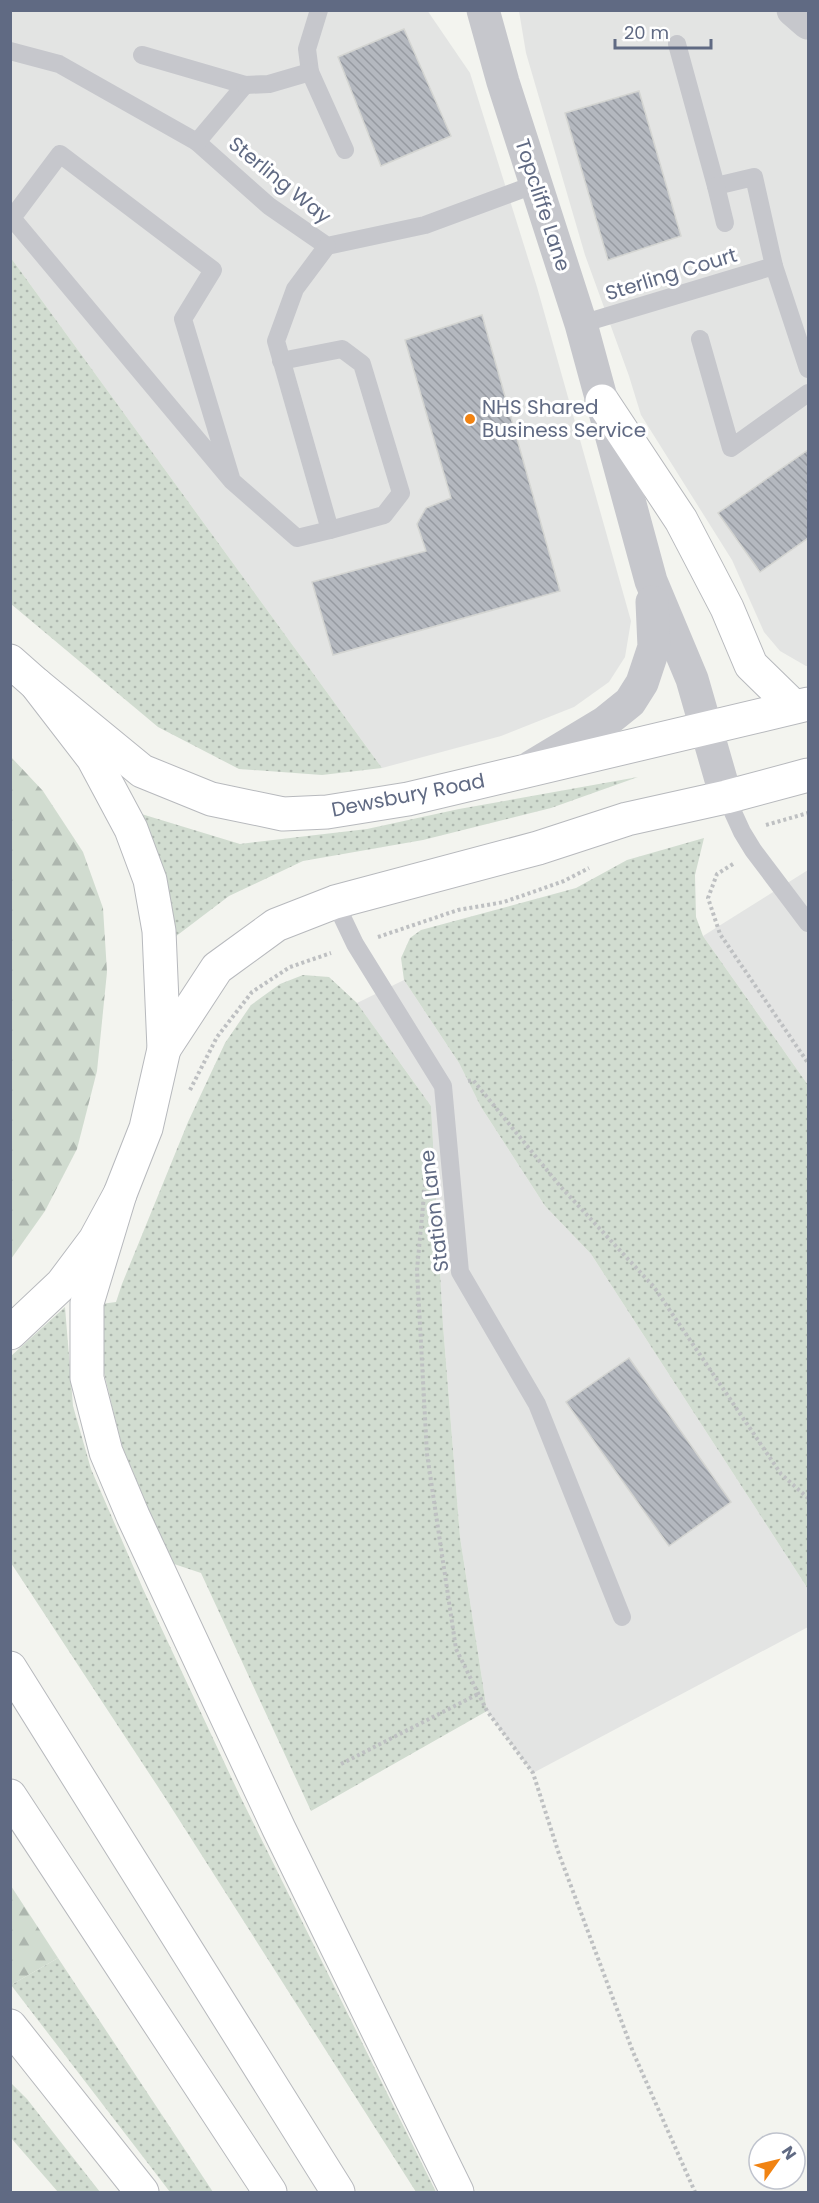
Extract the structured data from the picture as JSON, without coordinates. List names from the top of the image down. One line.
{"streets":{"highway":["Dewsbury Road"],"street":["Topcliffe Lane"],"lane":["Sterling Way","Sterling Court","Station Lane"]},"crossings":[["Sterling Way","Topcliffe Lane"],["Topcliffe Lane","Sterling Court"]],"places":["NHS Shared Business Service"],"scale_bar":"20 m","north":"top right"}
